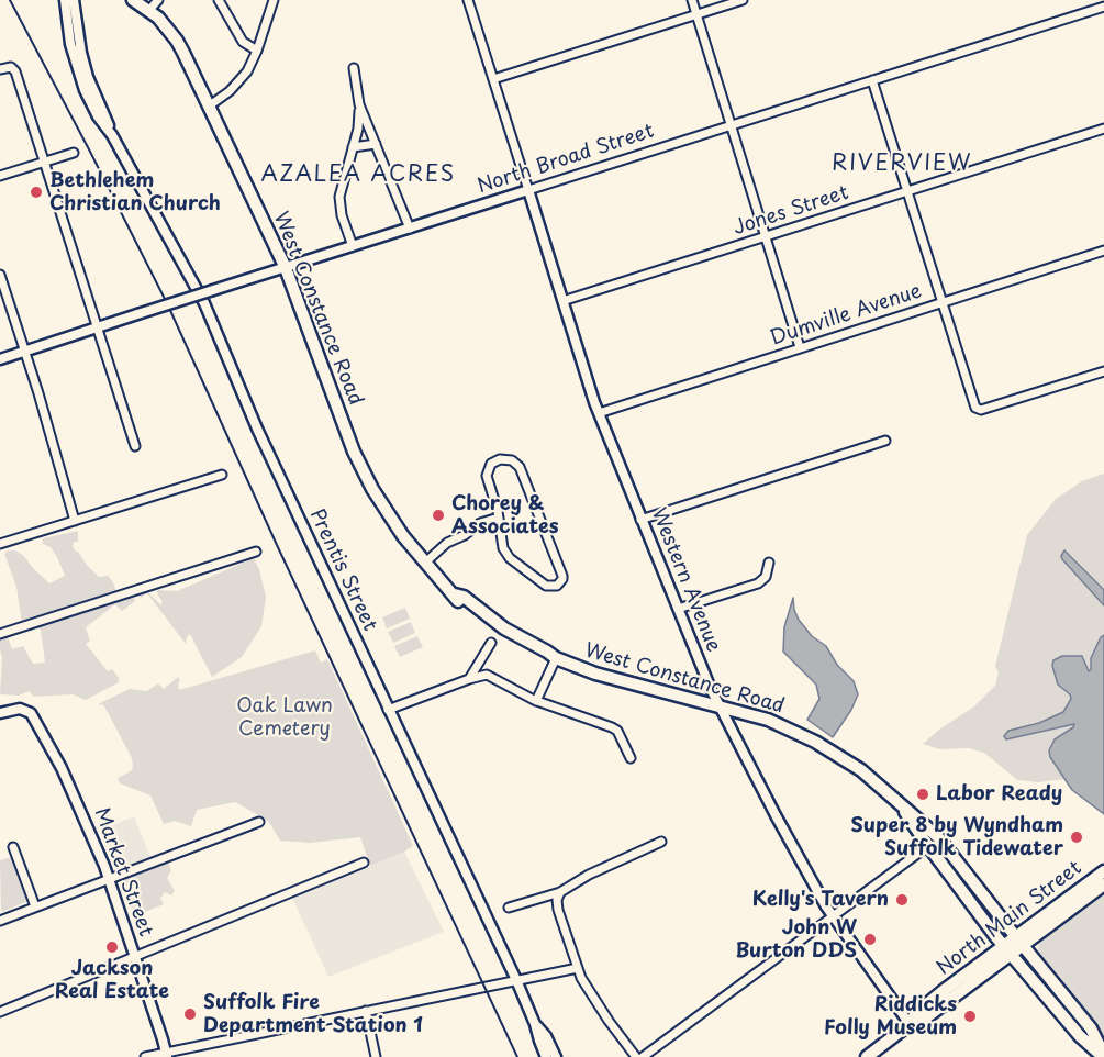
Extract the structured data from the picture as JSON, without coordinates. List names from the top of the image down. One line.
{"streets":{"main road":["West Constance Road","North Main Street"],"street":["North Broad Street","Jones Street","Dumville Avenue","Prentis Street","Western Avenue","Market Street"]},"crossings":[["North Broad Street","West Constance Road"],["North Broad Street","Western Avenue"],["Jones Street","Western Avenue"],["West Constance Road","Western Avenue"],["West Constance Road","North Main Street"],["Dumville Avenue","Western Avenue"],["Western Avenue","North Main Street"]],"districts":["RIVERVIEW","AZALEA ACRES"],"parks":["Oak Lawn Cemetery"],"places":["Bethlehem Christian Church","Chorey & Associates","Labor Ready","Super 8 by Wyndham Suffolk Tidewater","Kelly's Tavern","John W Burton DDS","Jackson Real Estate","Suffolk Fire Department Station 1","Riddicks Folly Museum"]}
